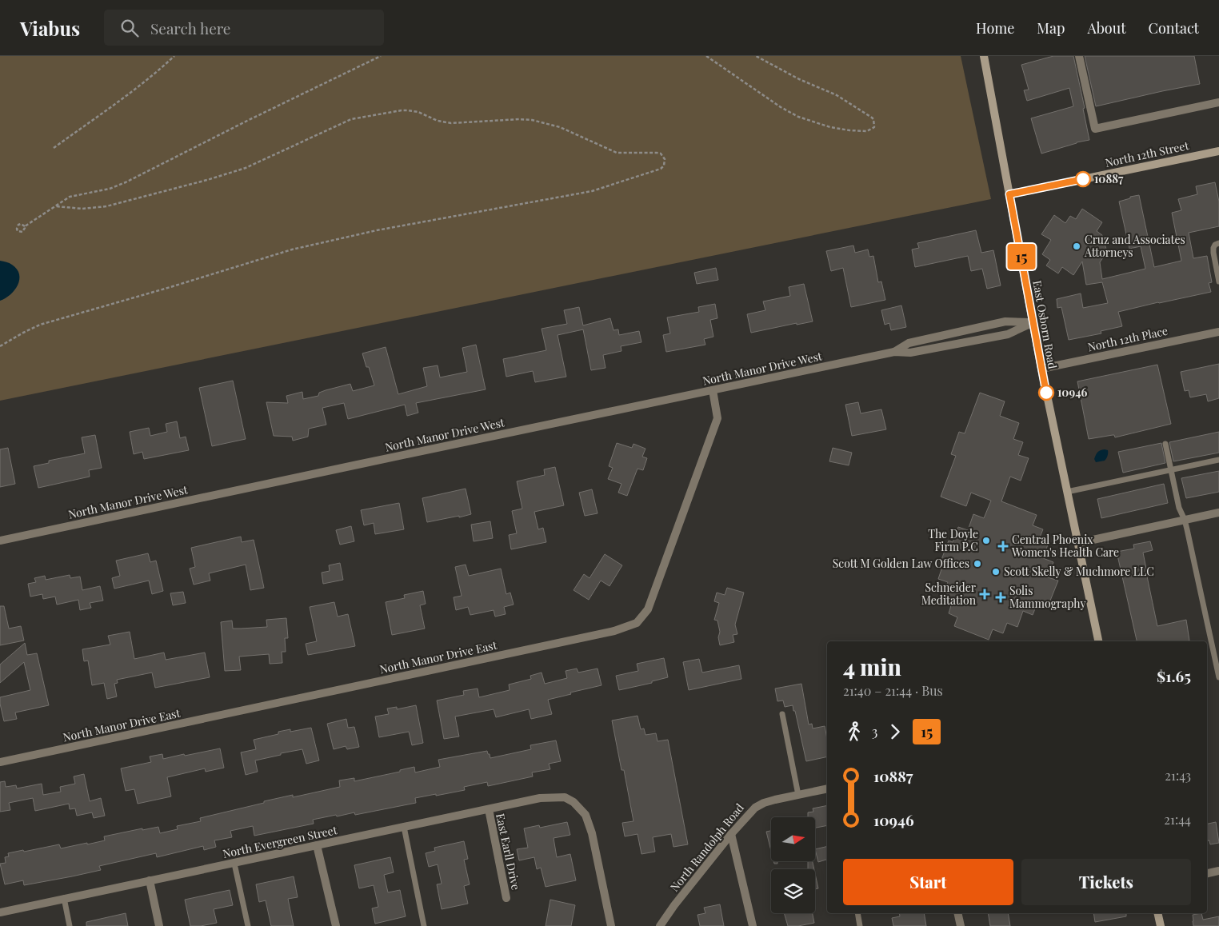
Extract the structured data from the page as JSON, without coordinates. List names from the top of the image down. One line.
{"streets":{"main road":["North 12th Street","East Osborn Road"],"street":["North 12th Place","North Manor Drive West","North Manor Drive East","North Evergreen Street","North Randolph Road","East Earll Drive"]},"crossings":[["North 12th Street","East Osborn Road"],["East Osborn Road","North 12th Place"],["East Osborn Road","North Manor Drive West"],["North Manor Drive West","North Manor Drive East"],["North Evergreen Street","East Earll Drive"]],"places":{"other":["10887","Cruz and Associates Attorneys","10946","The Doyle Firm P.C","Scott M Golden Law Offices","Scott Skelly & Muchmore LLC"],"health":["Central Phoenix Women's Health Care","Schneider Meditation","Solis Mammography"]},"lines":["bus line 15"],"north":"right","page":{"header":"Viabus","search":"Search here","nav":["Home","Map","About","Contact"],"on_map":"15","heading":["4 min","21:40 – 21:44 · Bus","$1.65"],"legs":["3","15"],"list":[{"name":"10887","value":"21:43"},{"name":"10946","value":"21:44"}],"buttons":["Start","Tickets"]}}
